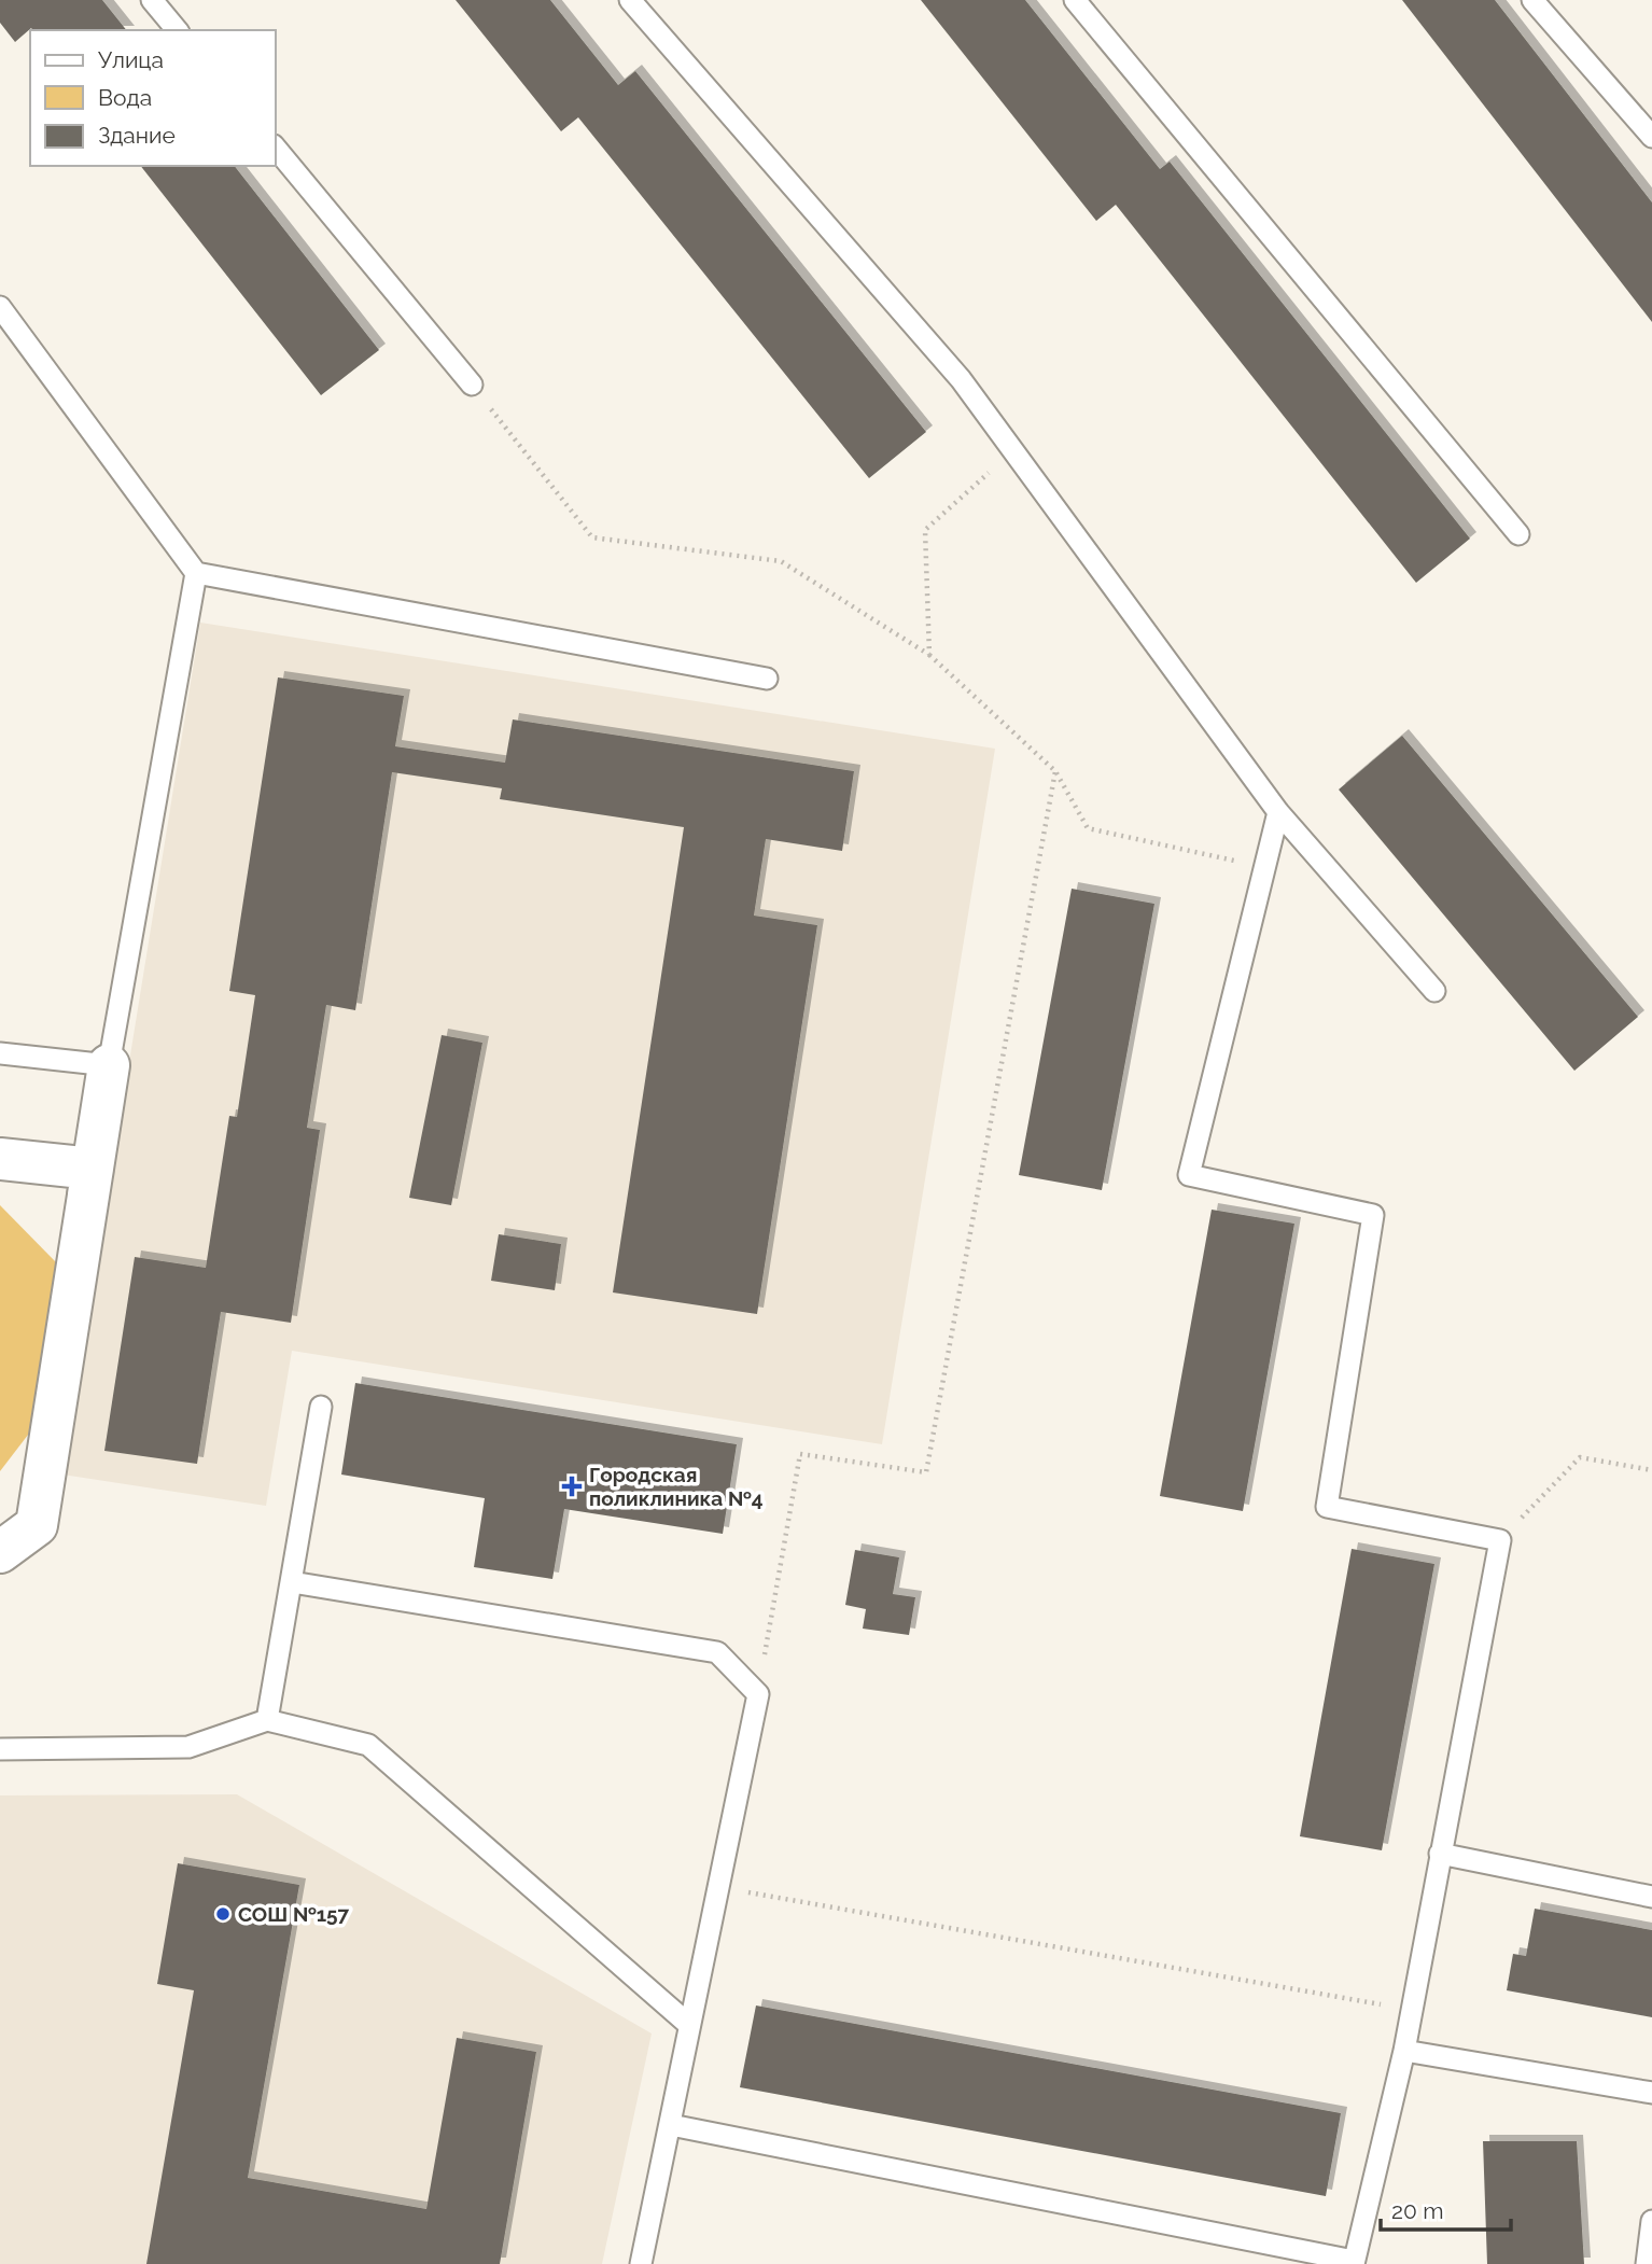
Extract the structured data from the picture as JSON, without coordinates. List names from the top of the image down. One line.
{"places":{"health":["Городская поликлиника №4"],"other":["СОШ №157"]},"legend":["Улица","Вода","Здание"],"scale_bar":"20 m"}
